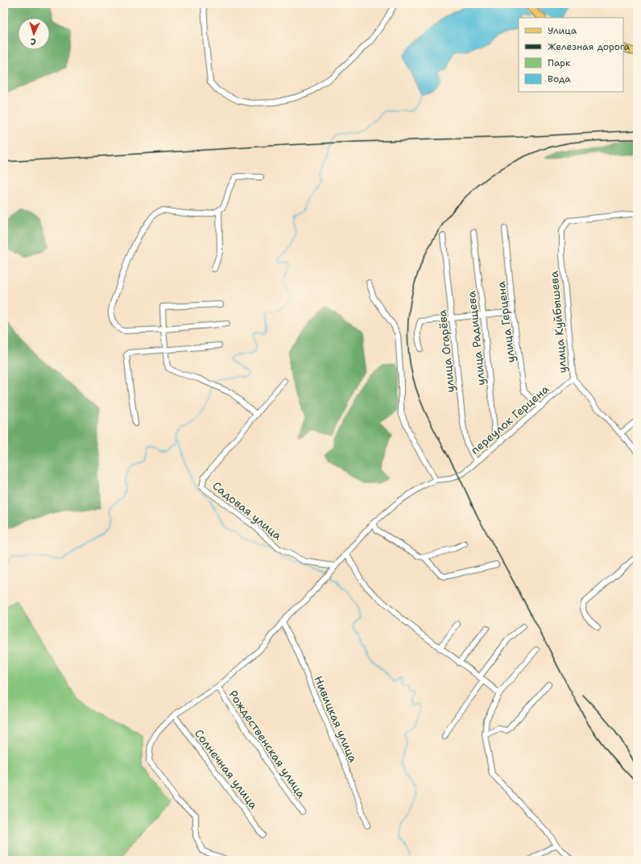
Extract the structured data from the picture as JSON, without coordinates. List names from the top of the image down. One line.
{"streets":{"street":["улица Герцена","улица Куйбышева","улица Радищева","улица Огарёва","переулок Герцена","Садовая улица","Нивицкая улица","Рождественская улица","Солнечная улица"]},"crossings":[["улица Герцена","переулок Герцена"],["улица Куйбышева","переулок Герцена"],["улица Радищева","переулок Герцена"],["улица Огарёва","переулок Герцена"]],"legend":["Улица","Железная дорога","Парк","Вода"],"north":"bottom"}
